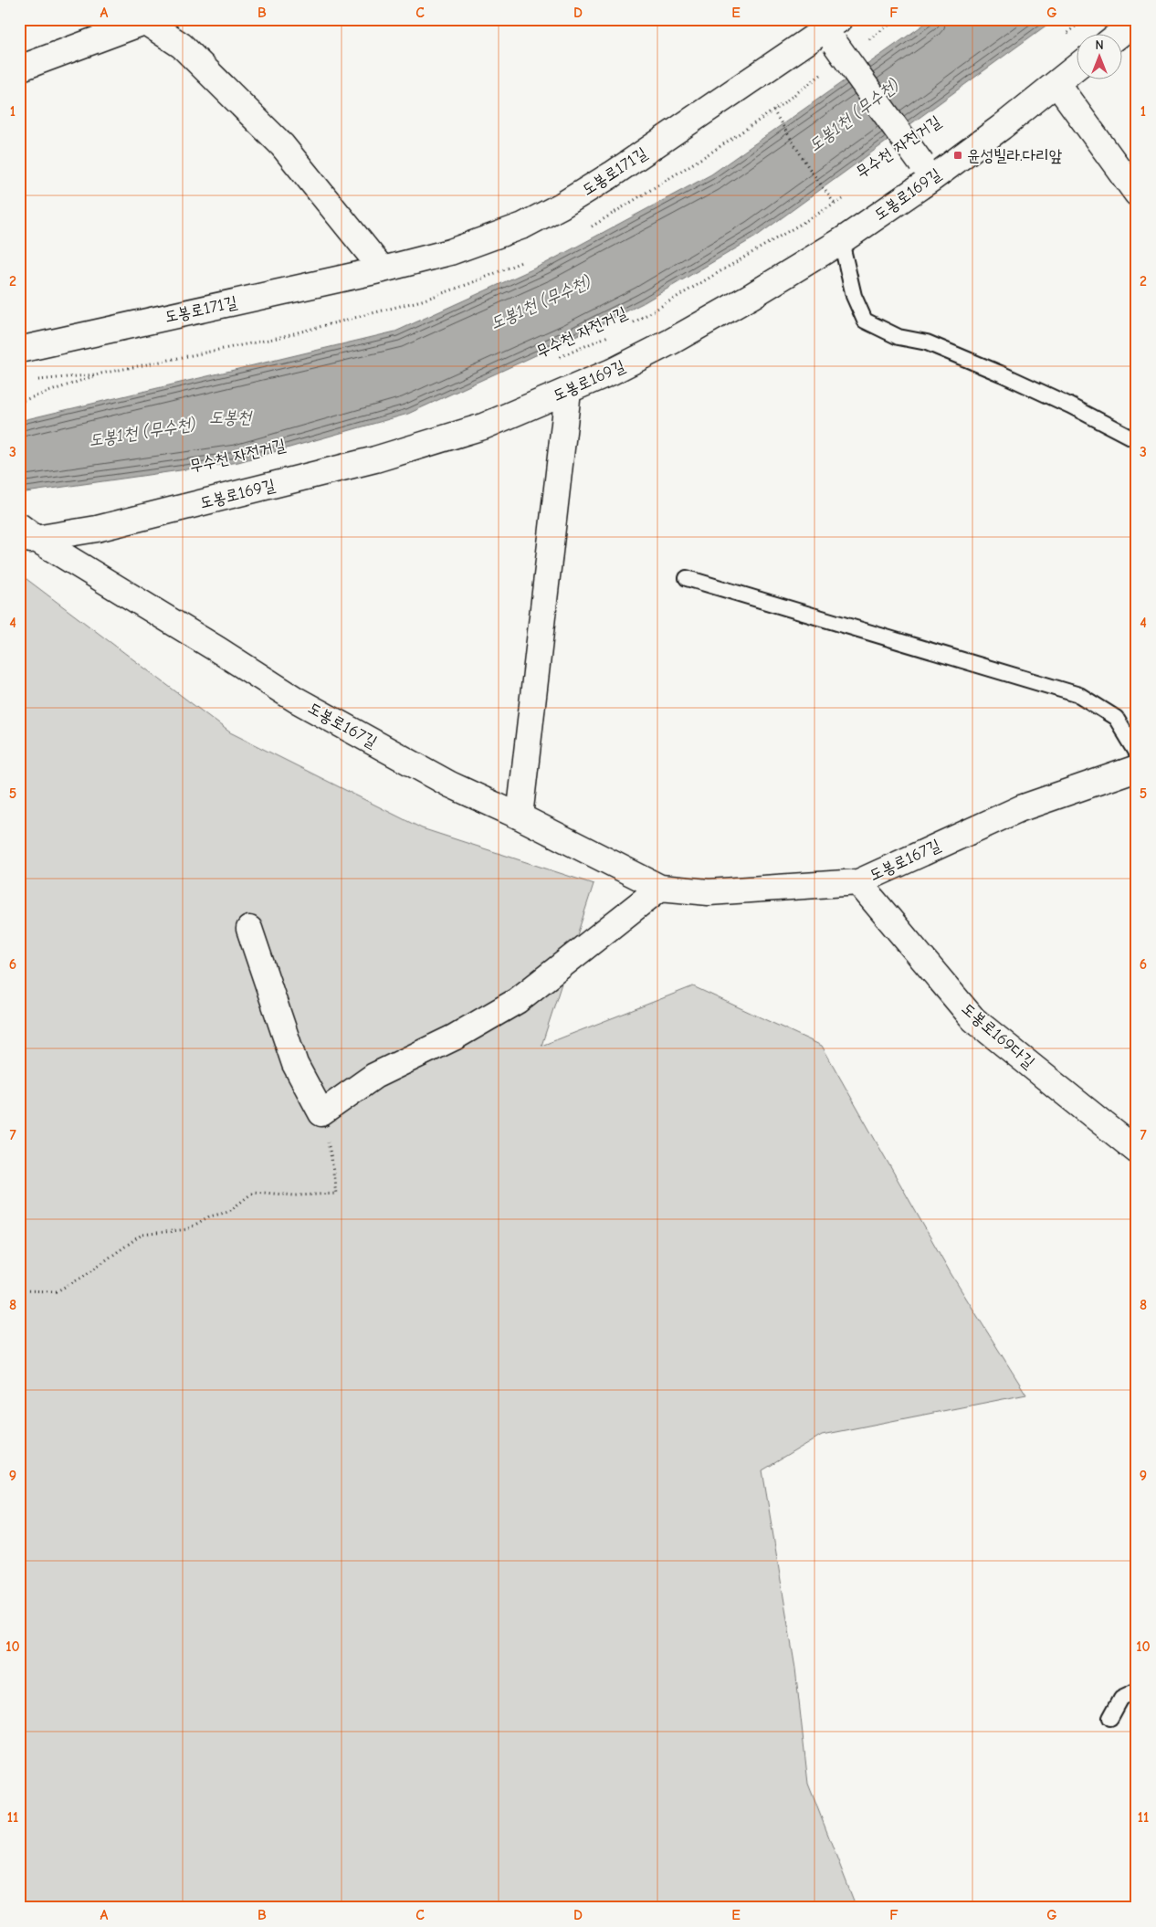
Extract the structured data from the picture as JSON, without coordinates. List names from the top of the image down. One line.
{"streets":{"street":["도봉로171길","도봉로169길","도봉로167길","도봉로169다길"],"path":["무수천 자전거길"]},"crossings":[["도봉로169길","도봉로167길"],["도봉로167길","도봉로169다길"]],"water":["도봉1천 (무수천)","도봉천"],"places":{"transit":["윤성빌라.다리앞"]},"north":"top","grid":{"columns":["A","B","C","D","E","F","G"],"rows":["1","2","3","4","5","6","7","8","9","10","11"]}}
